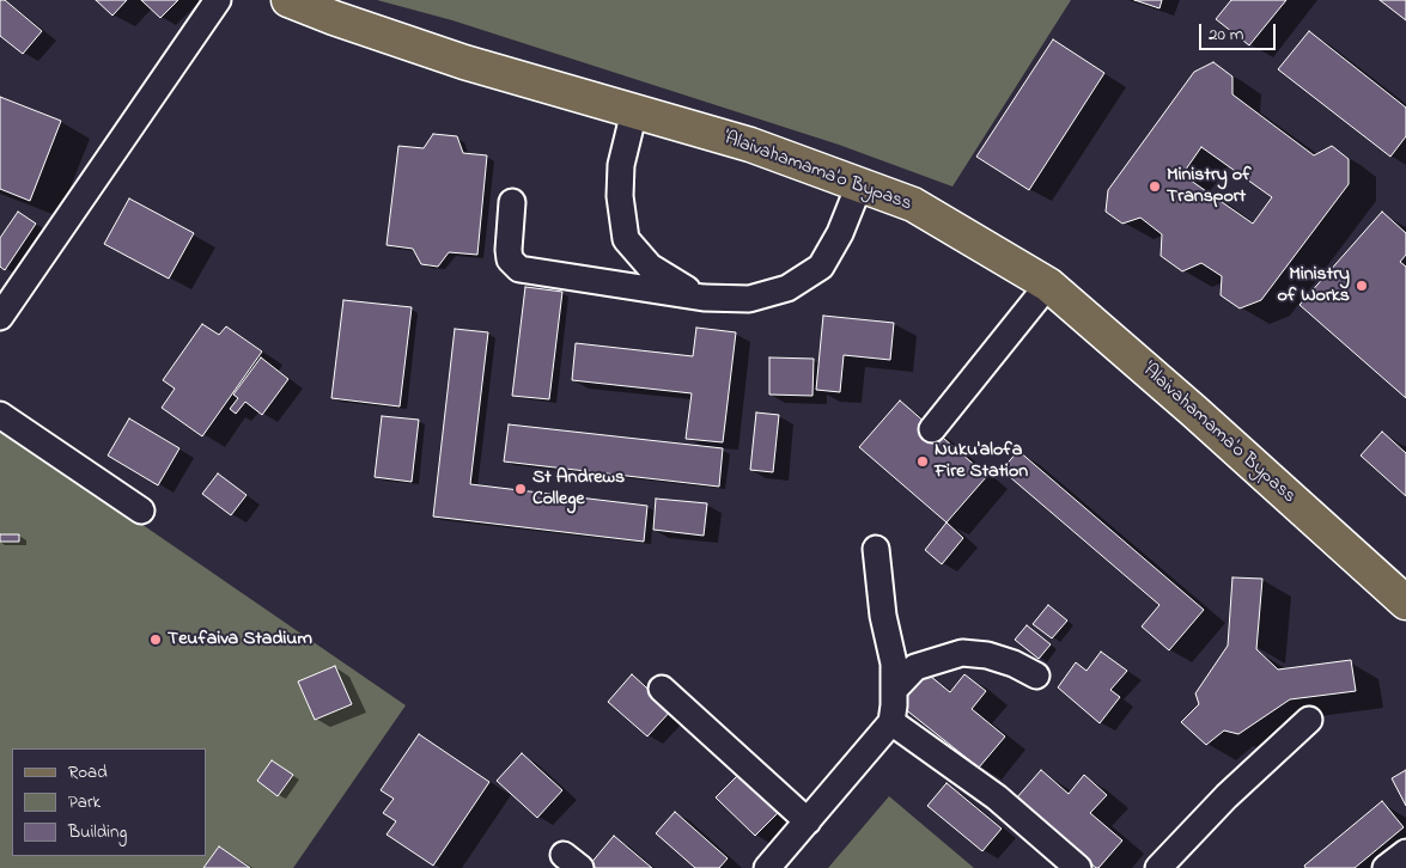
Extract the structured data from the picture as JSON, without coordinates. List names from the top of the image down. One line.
{"streets":{"main road":["'Alaivahamama'o Bypass"]},"places":["Ministry of Transport","Ministry of Works","Nuku'alofa Fire Station","St Andrews College","Teufaiva Stadium"],"legend":["Road","Park","Building"],"scale_bar":"20 m"}
